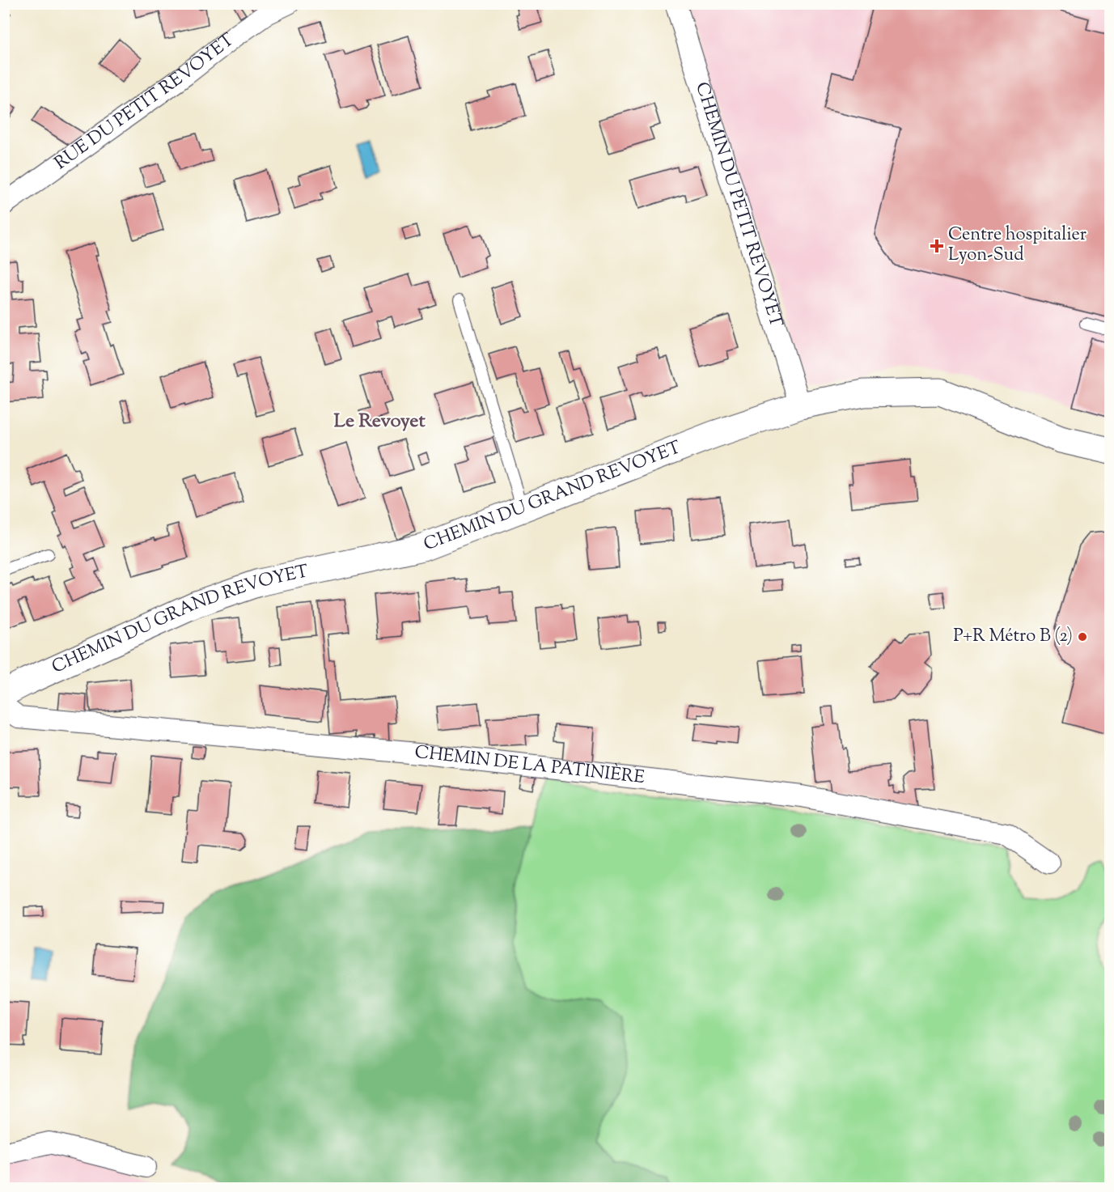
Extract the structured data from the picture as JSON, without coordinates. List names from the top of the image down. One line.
{"streets":{"street":["RUE DU PETIT REVOYET","CHEMIN DU PETIT REVOYET","CHEMIN DU GRAND REVOYET","CHEMIN DE LA PATINIÈRE"]},"crossings":[["CHEMIN DU PETIT REVOYET","CHEMIN DU GRAND REVOYET"]],"districts":["Le Revoyet"],"places":{"health":["Centre hospitalier Lyon-Sud"],"other":["P+R Métro B (2)"]}}
